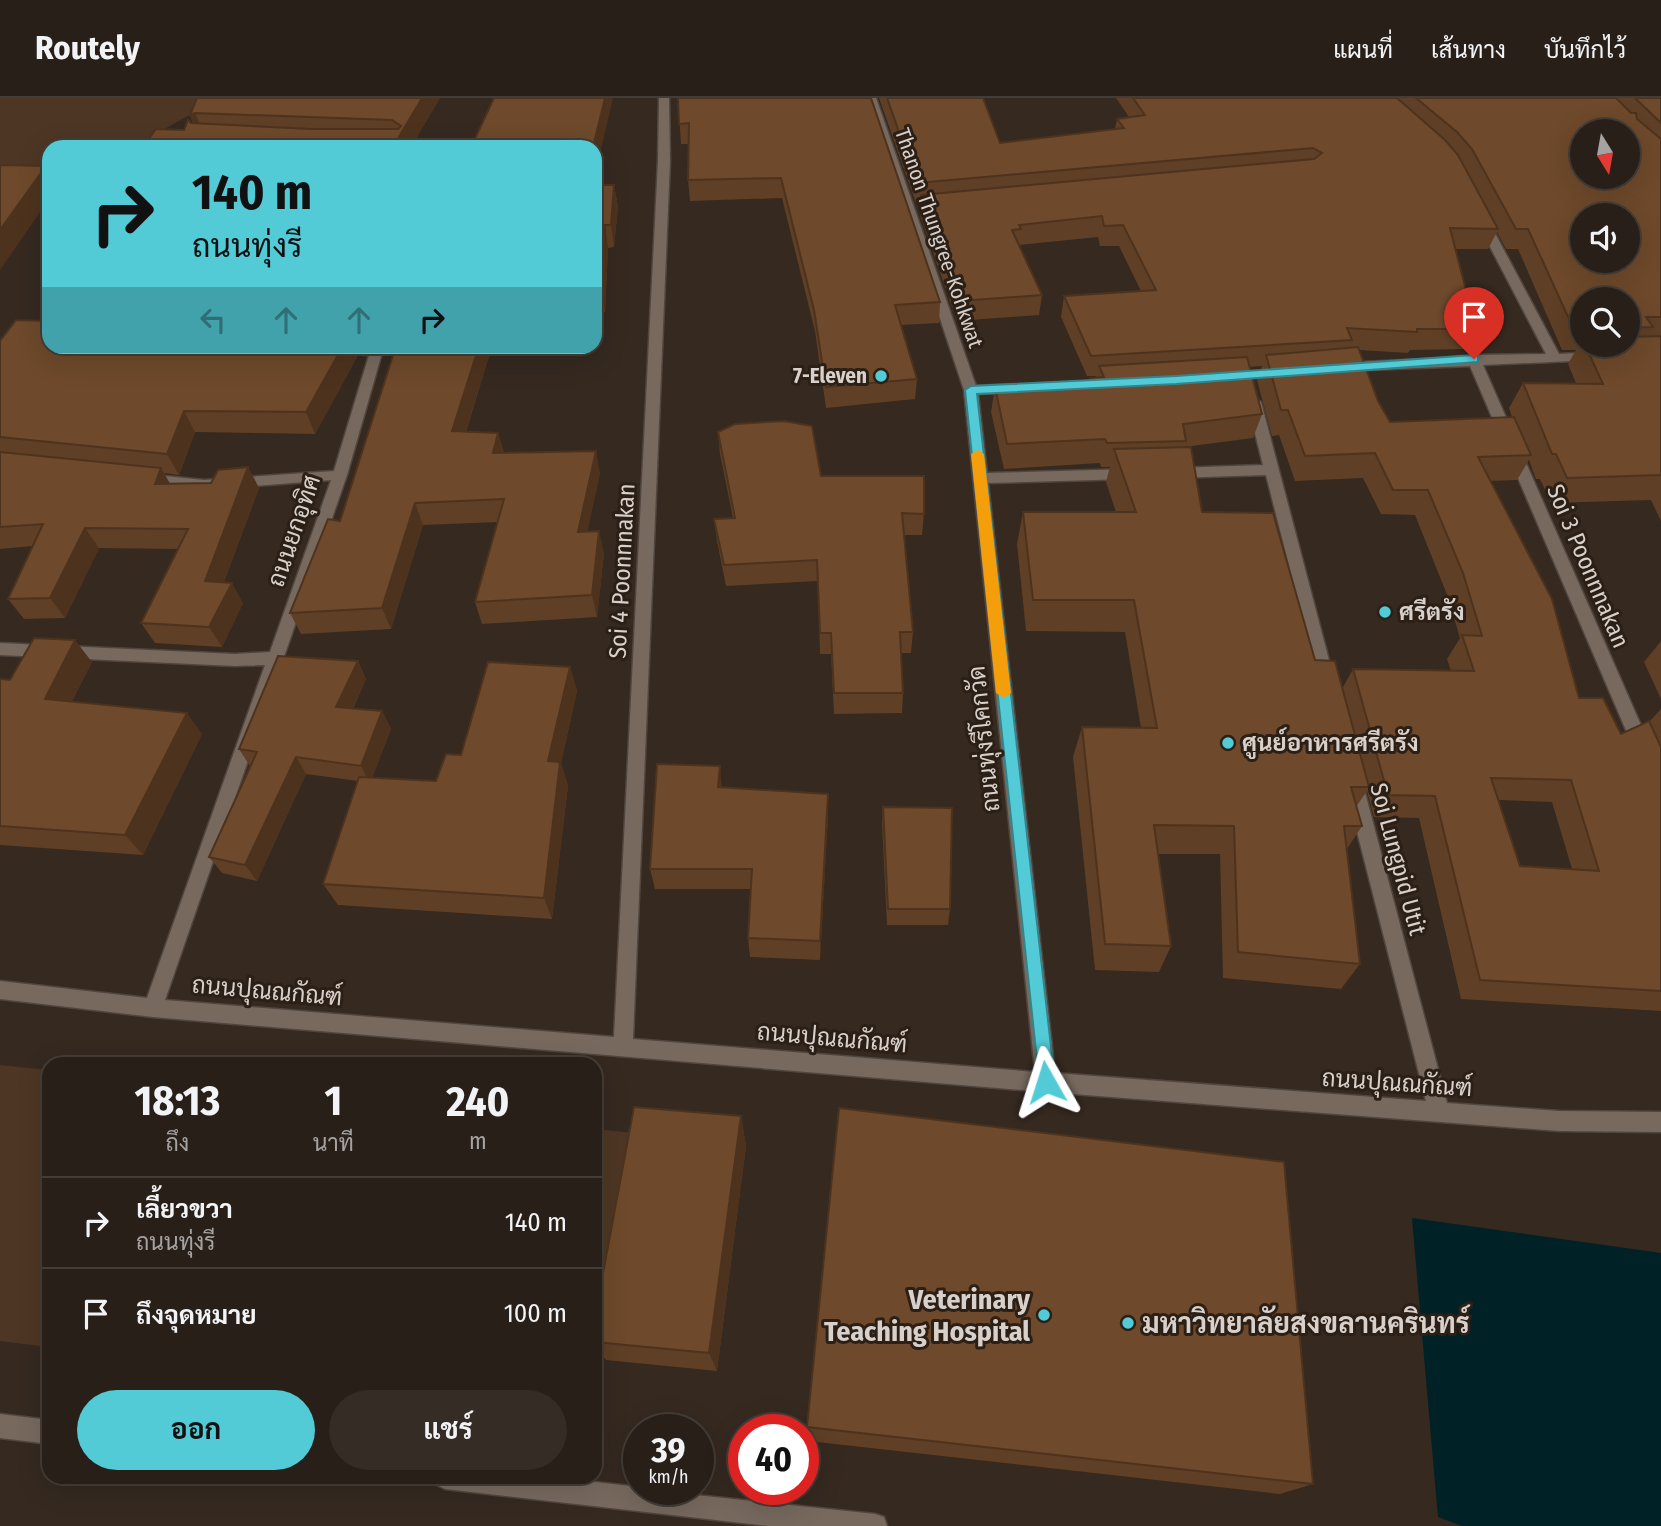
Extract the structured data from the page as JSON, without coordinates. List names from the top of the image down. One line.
{"streets":{"street":["Thanon Thungree-Kohkwat","ถนนยกอุทิศ","Soi 3 Poonnnakan","Soi 4 Poonnnakan","ถนนทุ่งรีโคกวัด","Soi Lungpid Utit","ถนนปุณณกัณฑ์"]},"crossings":[["Thanon Thungree-Kohkwat","ถนนทุ่งรีโคกวัด"],["ถนนยกอุทิศ","ถนนปุณณกัณฑ์"],["Soi 4 Poonnnakan","ถนนปุณณกัณฑ์"],["ถนนทุ่งรีโคกวัด","ถนนปุณณกัณฑ์"],["Soi Lungpid Utit","ถนนปุณณกัณฑ์"]],"places":["7-Eleven","ศรีตรัง","ศูนย์อาหารศรีตรัง","Veterinary Teaching Hospital","มหาวิทยาลัยสงขลานครินทร์"],"north":"bottom","page":{"header":"Routely","nav":["แผนที่","เส้นทาง","บันทึกไว้"],"turn":["140 m","ถนนทุ่งรี"],"eta":["18:13","ถึง","1","นาที","240","m"],"list":[{"name":"เลี้ยวขวา","note":"ถนนทุ่งรี","value":"140 m"},{"name":"ถึงจุดหมาย","value":"100 m"}],"buttons":["ออก","แชร์"],"speed":"39 km/h","limit":"40"}}
